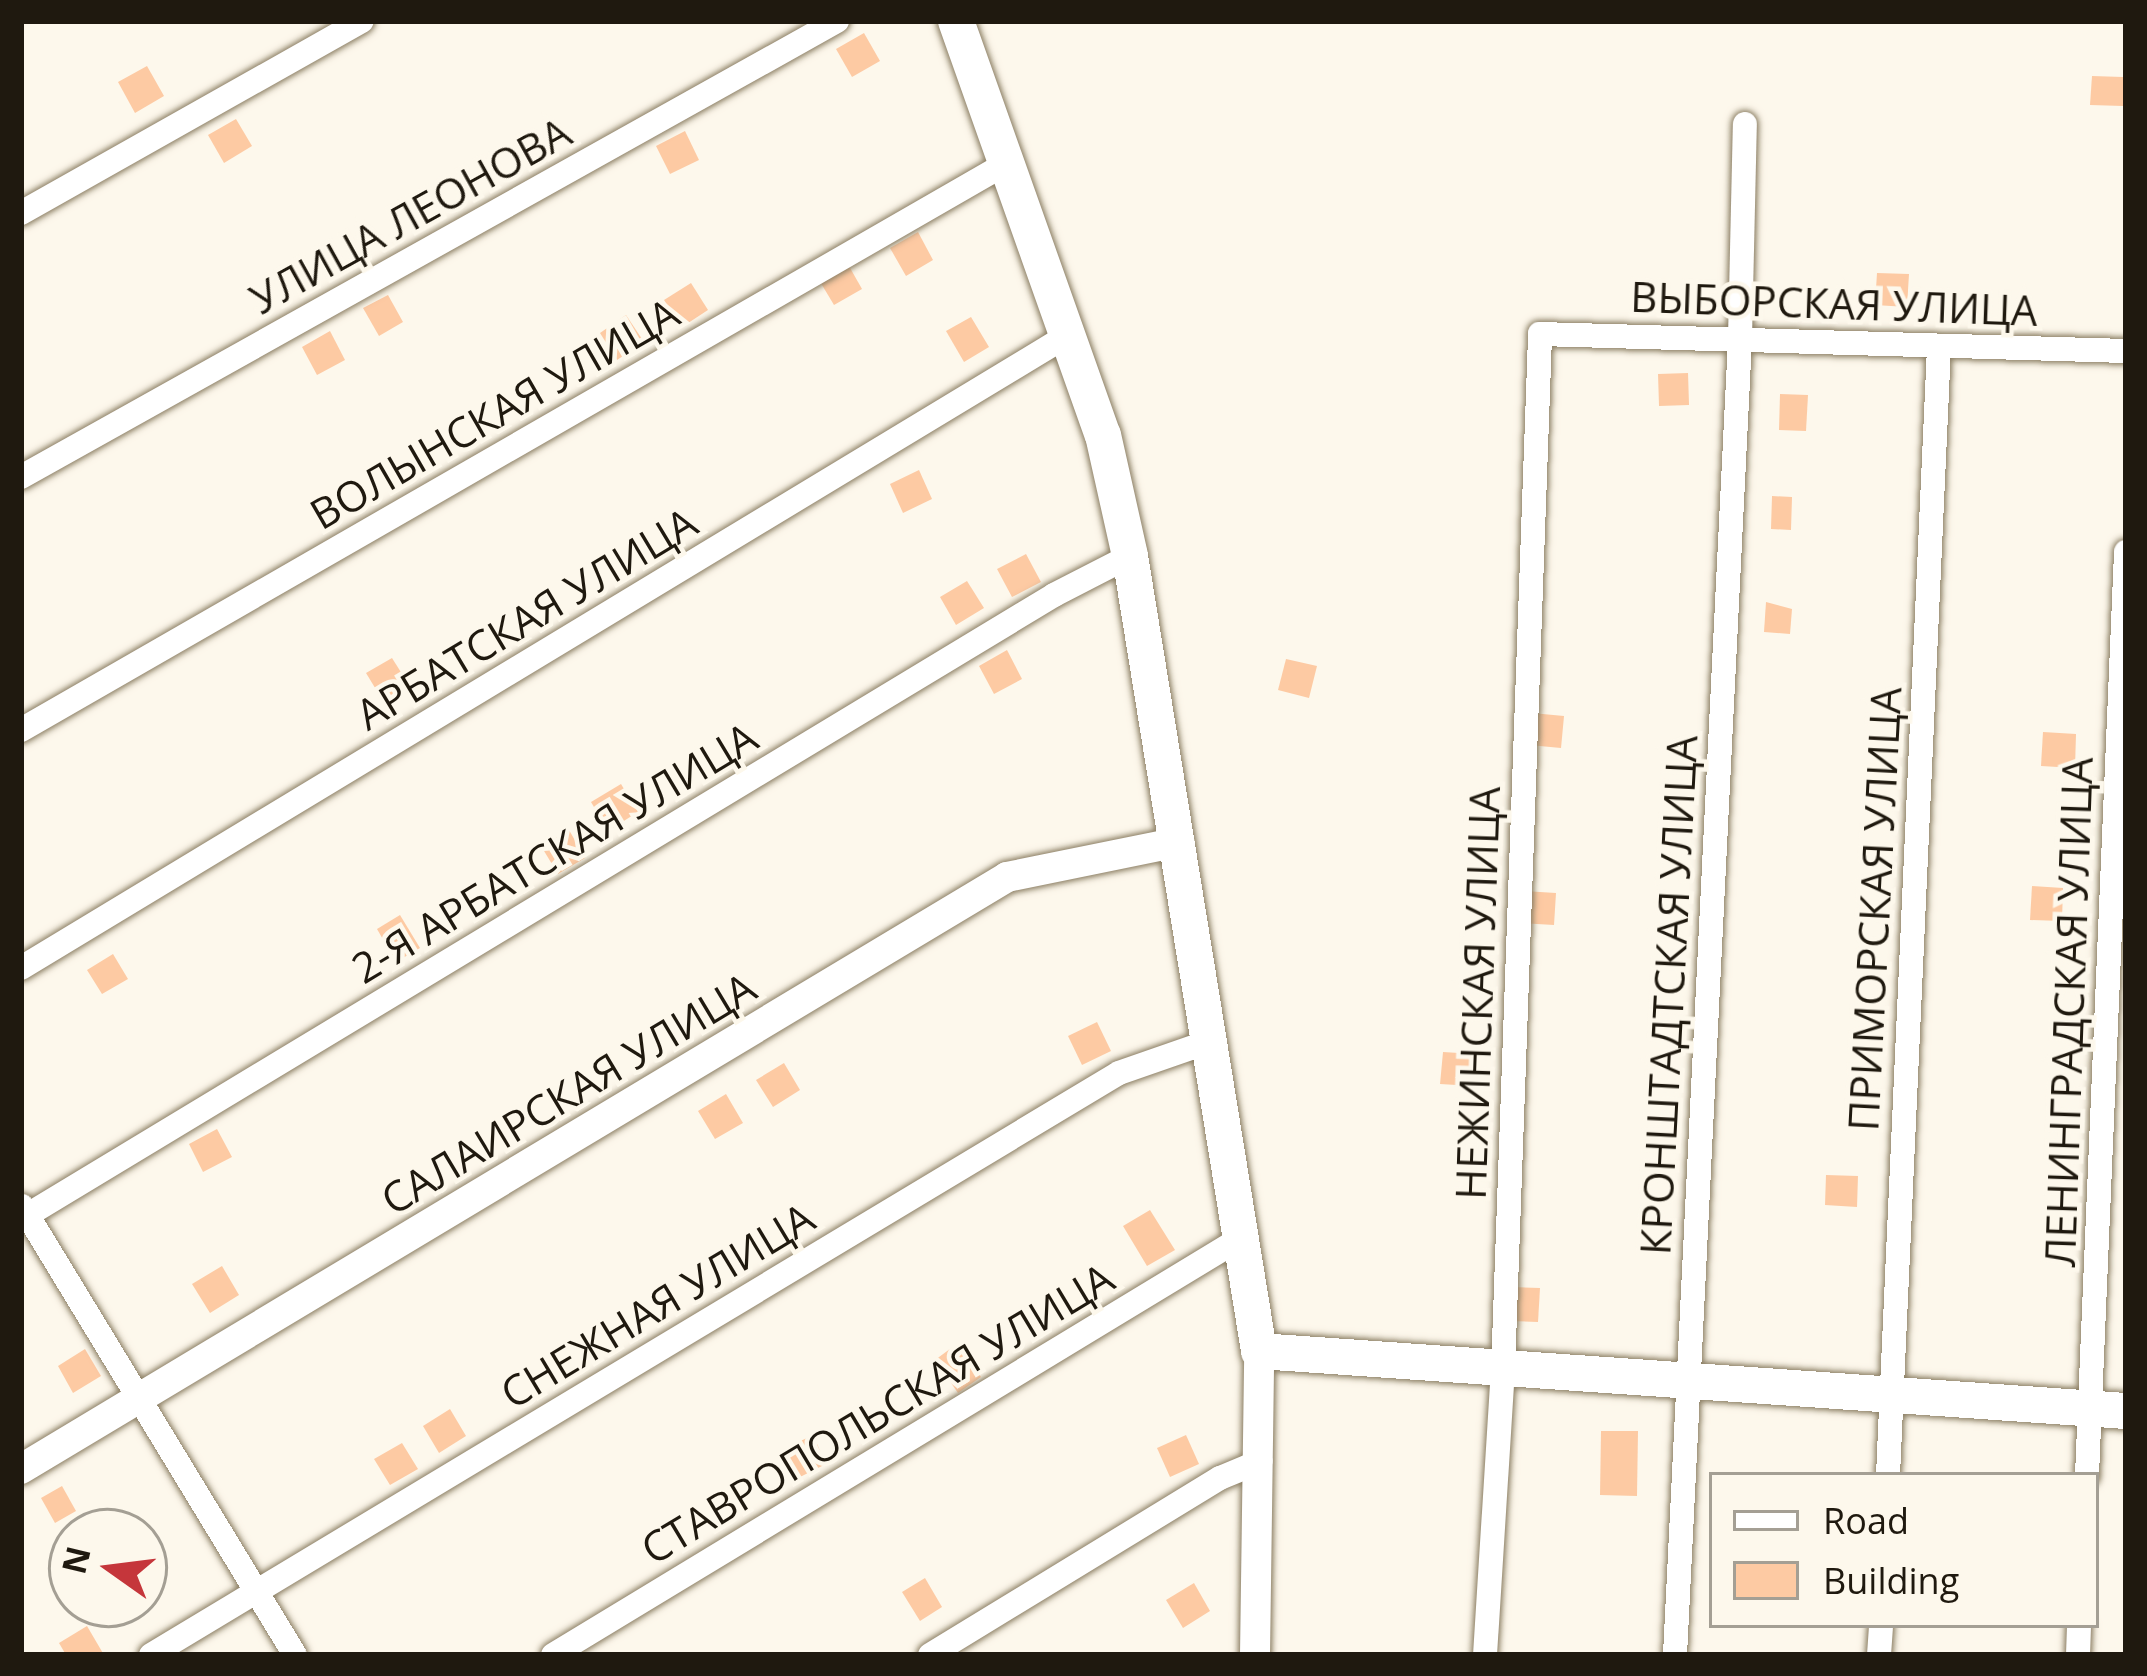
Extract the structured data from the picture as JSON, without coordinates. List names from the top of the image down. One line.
{"streets":{"street":["УЛИЦА ЛЕОНОВА","ВЫБОРСКАЯ УЛИЦА","ВОЛЫНСКАЯ УЛИЦА","АРБАТСКАЯ УЛИЦА","2-Я АРБАТСКАЯ УЛИЦА","ПРИМОРСКАЯ УЛИЦА","НЕЖИНСКАЯ УЛИЦА","КРОНШТАДТСКАЯ УЛИЦА","ЛЕНИНГРАДСКАЯ УЛИЦА","САЛАИРСКАЯ УЛИЦА","СНЕЖНАЯ УЛИЦА","СТАВРОПОЛЬСКАЯ УЛИЦА"]},"crossings":[["ВЫБОРСКАЯ УЛИЦА","ПРИМОРСКАЯ УЛИЦА"],["ВЫБОРСКАЯ УЛИЦА","НЕЖИНСКАЯ УЛИЦА"],["ВЫБОРСКАЯ УЛИЦА","КРОНШТАДТСКАЯ УЛИЦА"]],"legend":["Road","Building"],"north":"left"}
